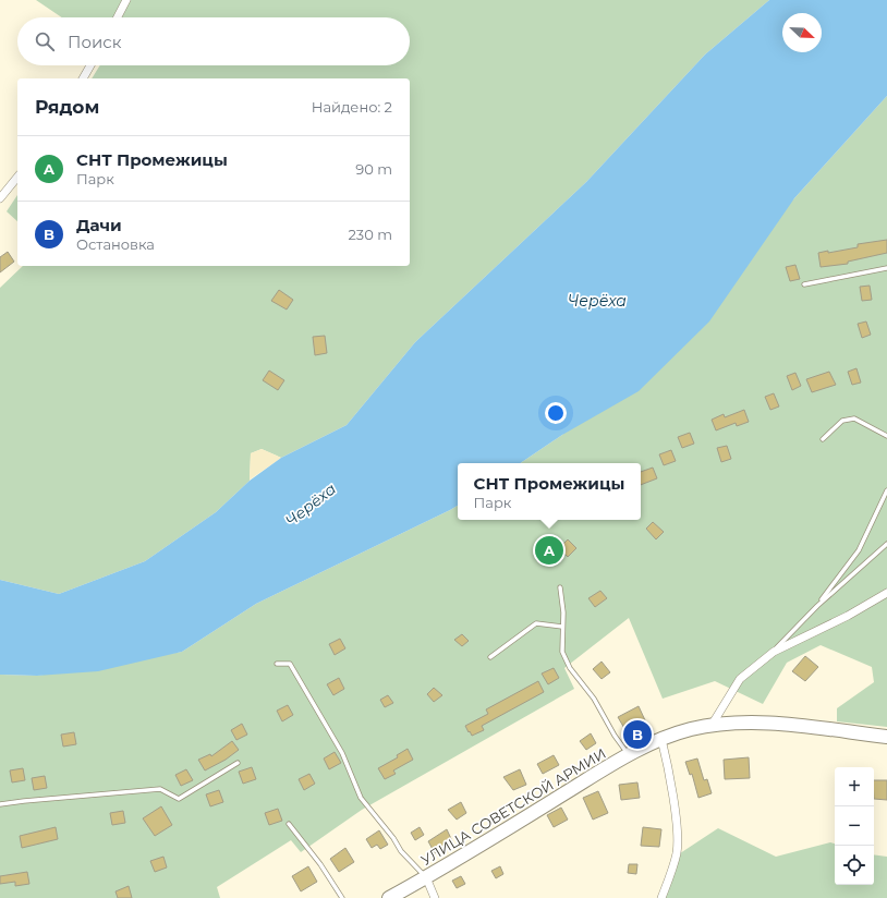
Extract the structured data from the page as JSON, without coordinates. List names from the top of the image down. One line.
{"streets":{"main road":["УЛИЦА СОВЕТСКОЙ АРМИИ"]},"water":["Черёха"],"north":"bottom right","page":{"search":"Поиск","heading":["Рядом","Найдено: 2"],"list":[{"mark":"A","name":"СНТ Промежицы","note":"Парк","value":"90 m"},{"mark":"B","name":"Дачи","note":"Остановка","value":"230 m"}],"popup":["СНТ Промежицы","Парк"],"pins":["A","B"],"map_buttons":["+","−"]}}
